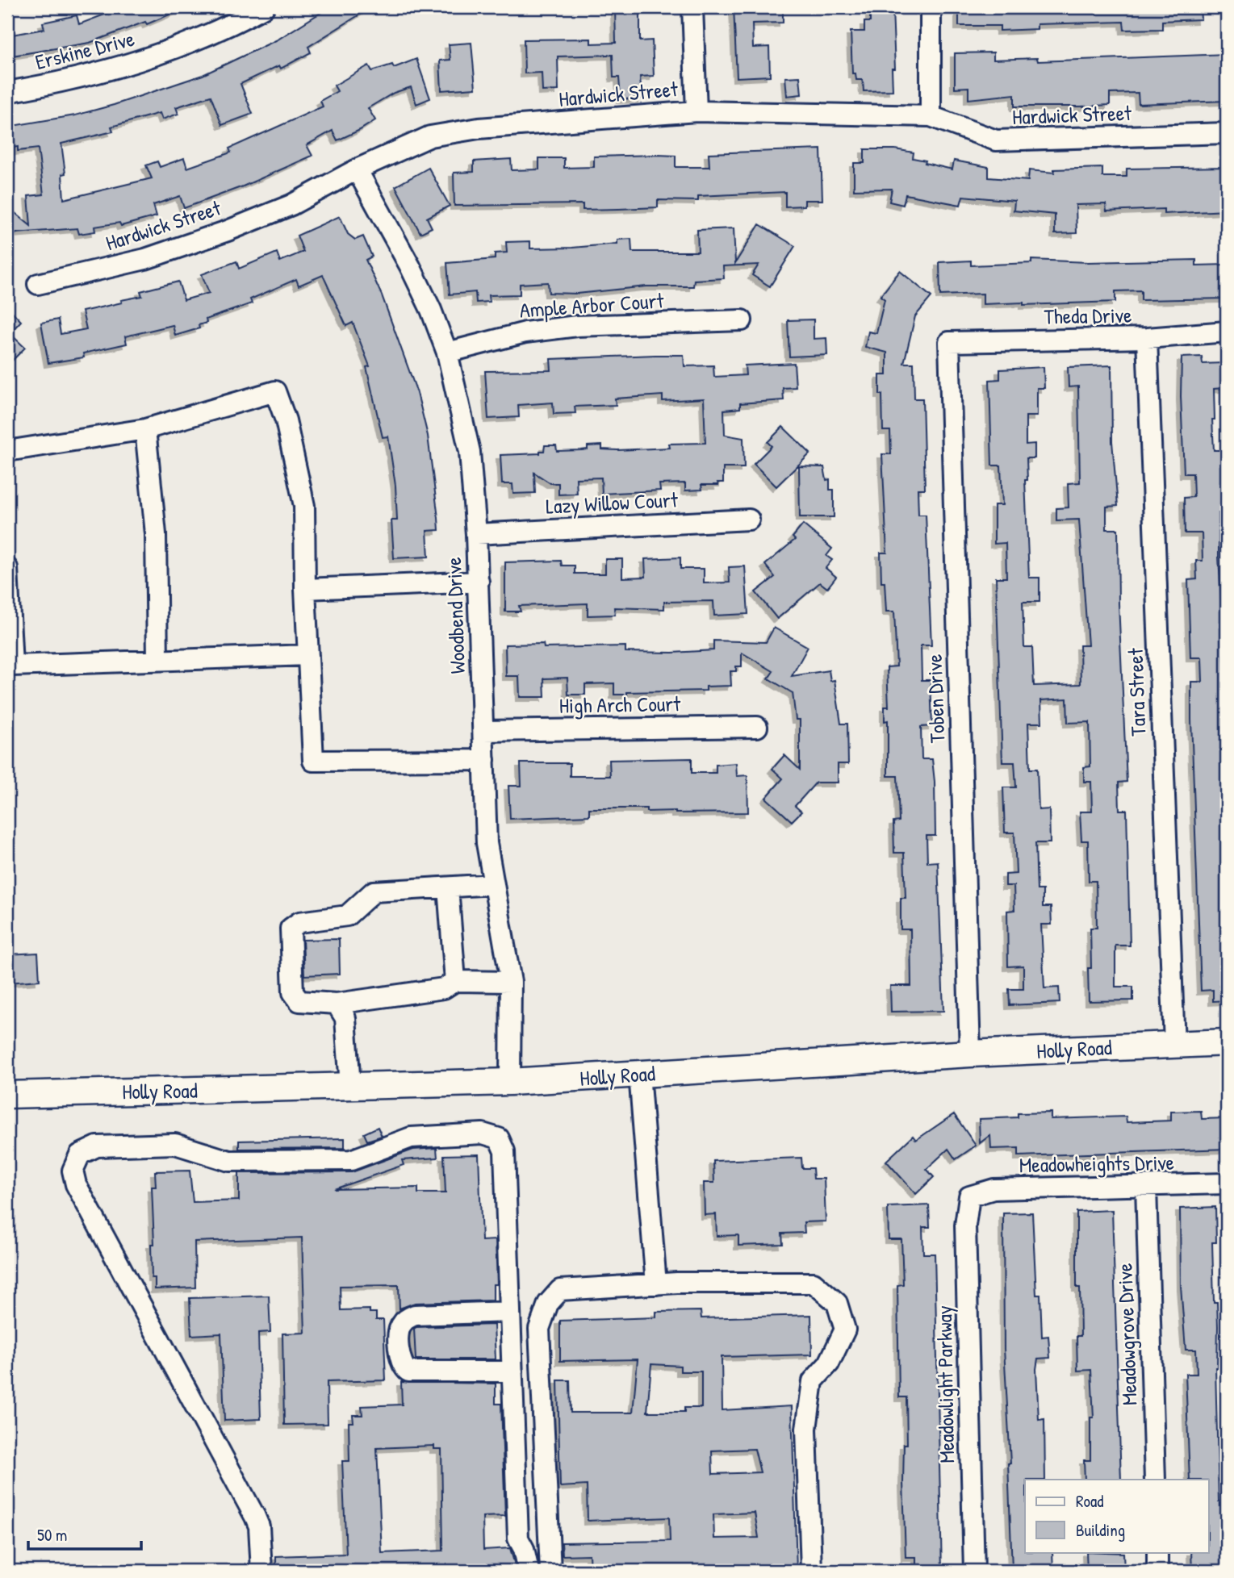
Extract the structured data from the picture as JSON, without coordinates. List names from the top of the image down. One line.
{"streets":{"main road":["Holly Road"],"street":["Erskine Drive","Hardwick Street","Ample Arbor Court","Theda Drive","Lazy Willow Court","Woodbend Drive","Tara Street","Toben Drive","High Arch Court","Meadowheights Drive","Meadowgrove Drive","Meadowlight Parkway"]},"crossings":[["Hardwick Street","Woodbend Drive"],["Ample Arbor Court","Woodbend Drive"],["Theda Drive","Tara Street"],["Theda Drive","Toben Drive"],["Lazy Willow Court","Woodbend Drive"],["Woodbend Drive","High Arch Court"],["Woodbend Drive","Holly Road"],["Tara Street","Holly Road"],["Toben Drive","Holly Road"],["Meadowheights Drive","Meadowgrove Drive"],["Meadowheights Drive","Meadowlight Parkway"]],"legend":["Road","Building"],"scale_bar":"50 m"}
